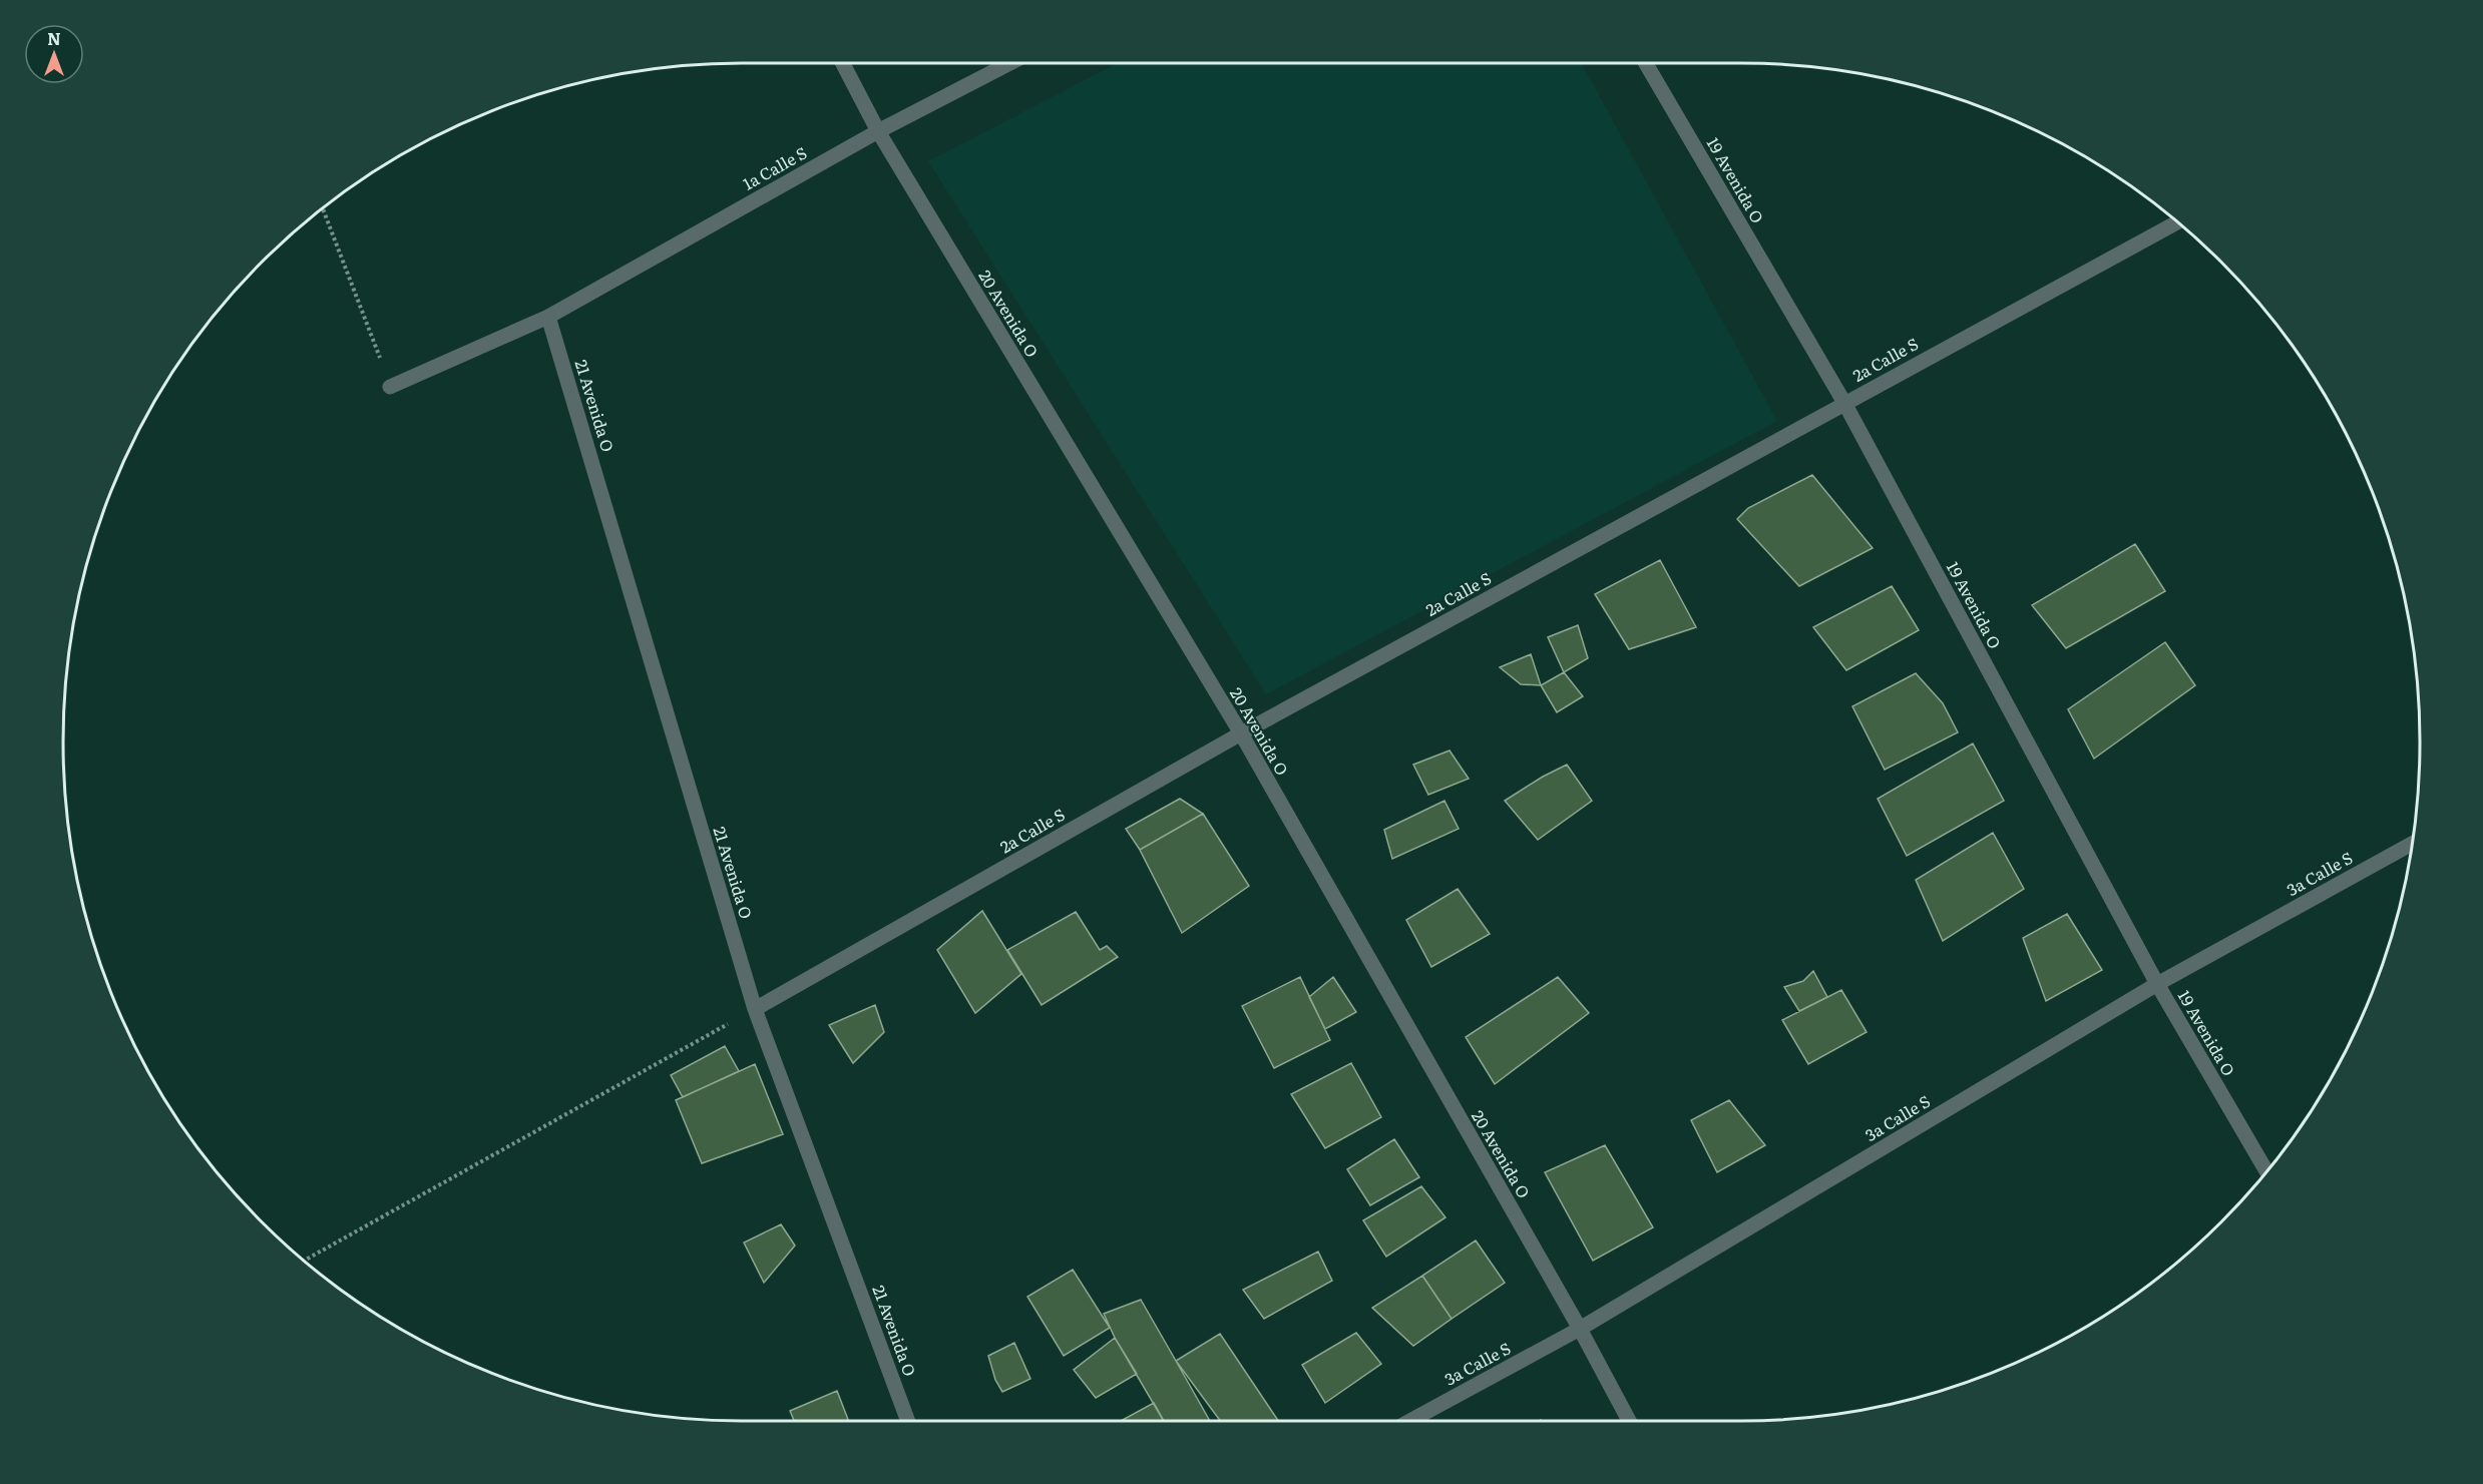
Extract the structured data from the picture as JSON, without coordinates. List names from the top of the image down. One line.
{"streets":{"street":["1a Calle S","19 Avenida O","20 Avenida O","2a Calle S","21 Avenida O","3a Calle S"]},"crossings":[["1a Calle S","20 Avenida O"],["1a Calle S","21 Avenida O"],["19 Avenida O","2a Calle S"],["19 Avenida O","3a Calle S"],["20 Avenida O","2a Calle S"],["20 Avenida O","3a Calle S"],["2a Calle S","21 Avenida O"]],"north":"top"}
